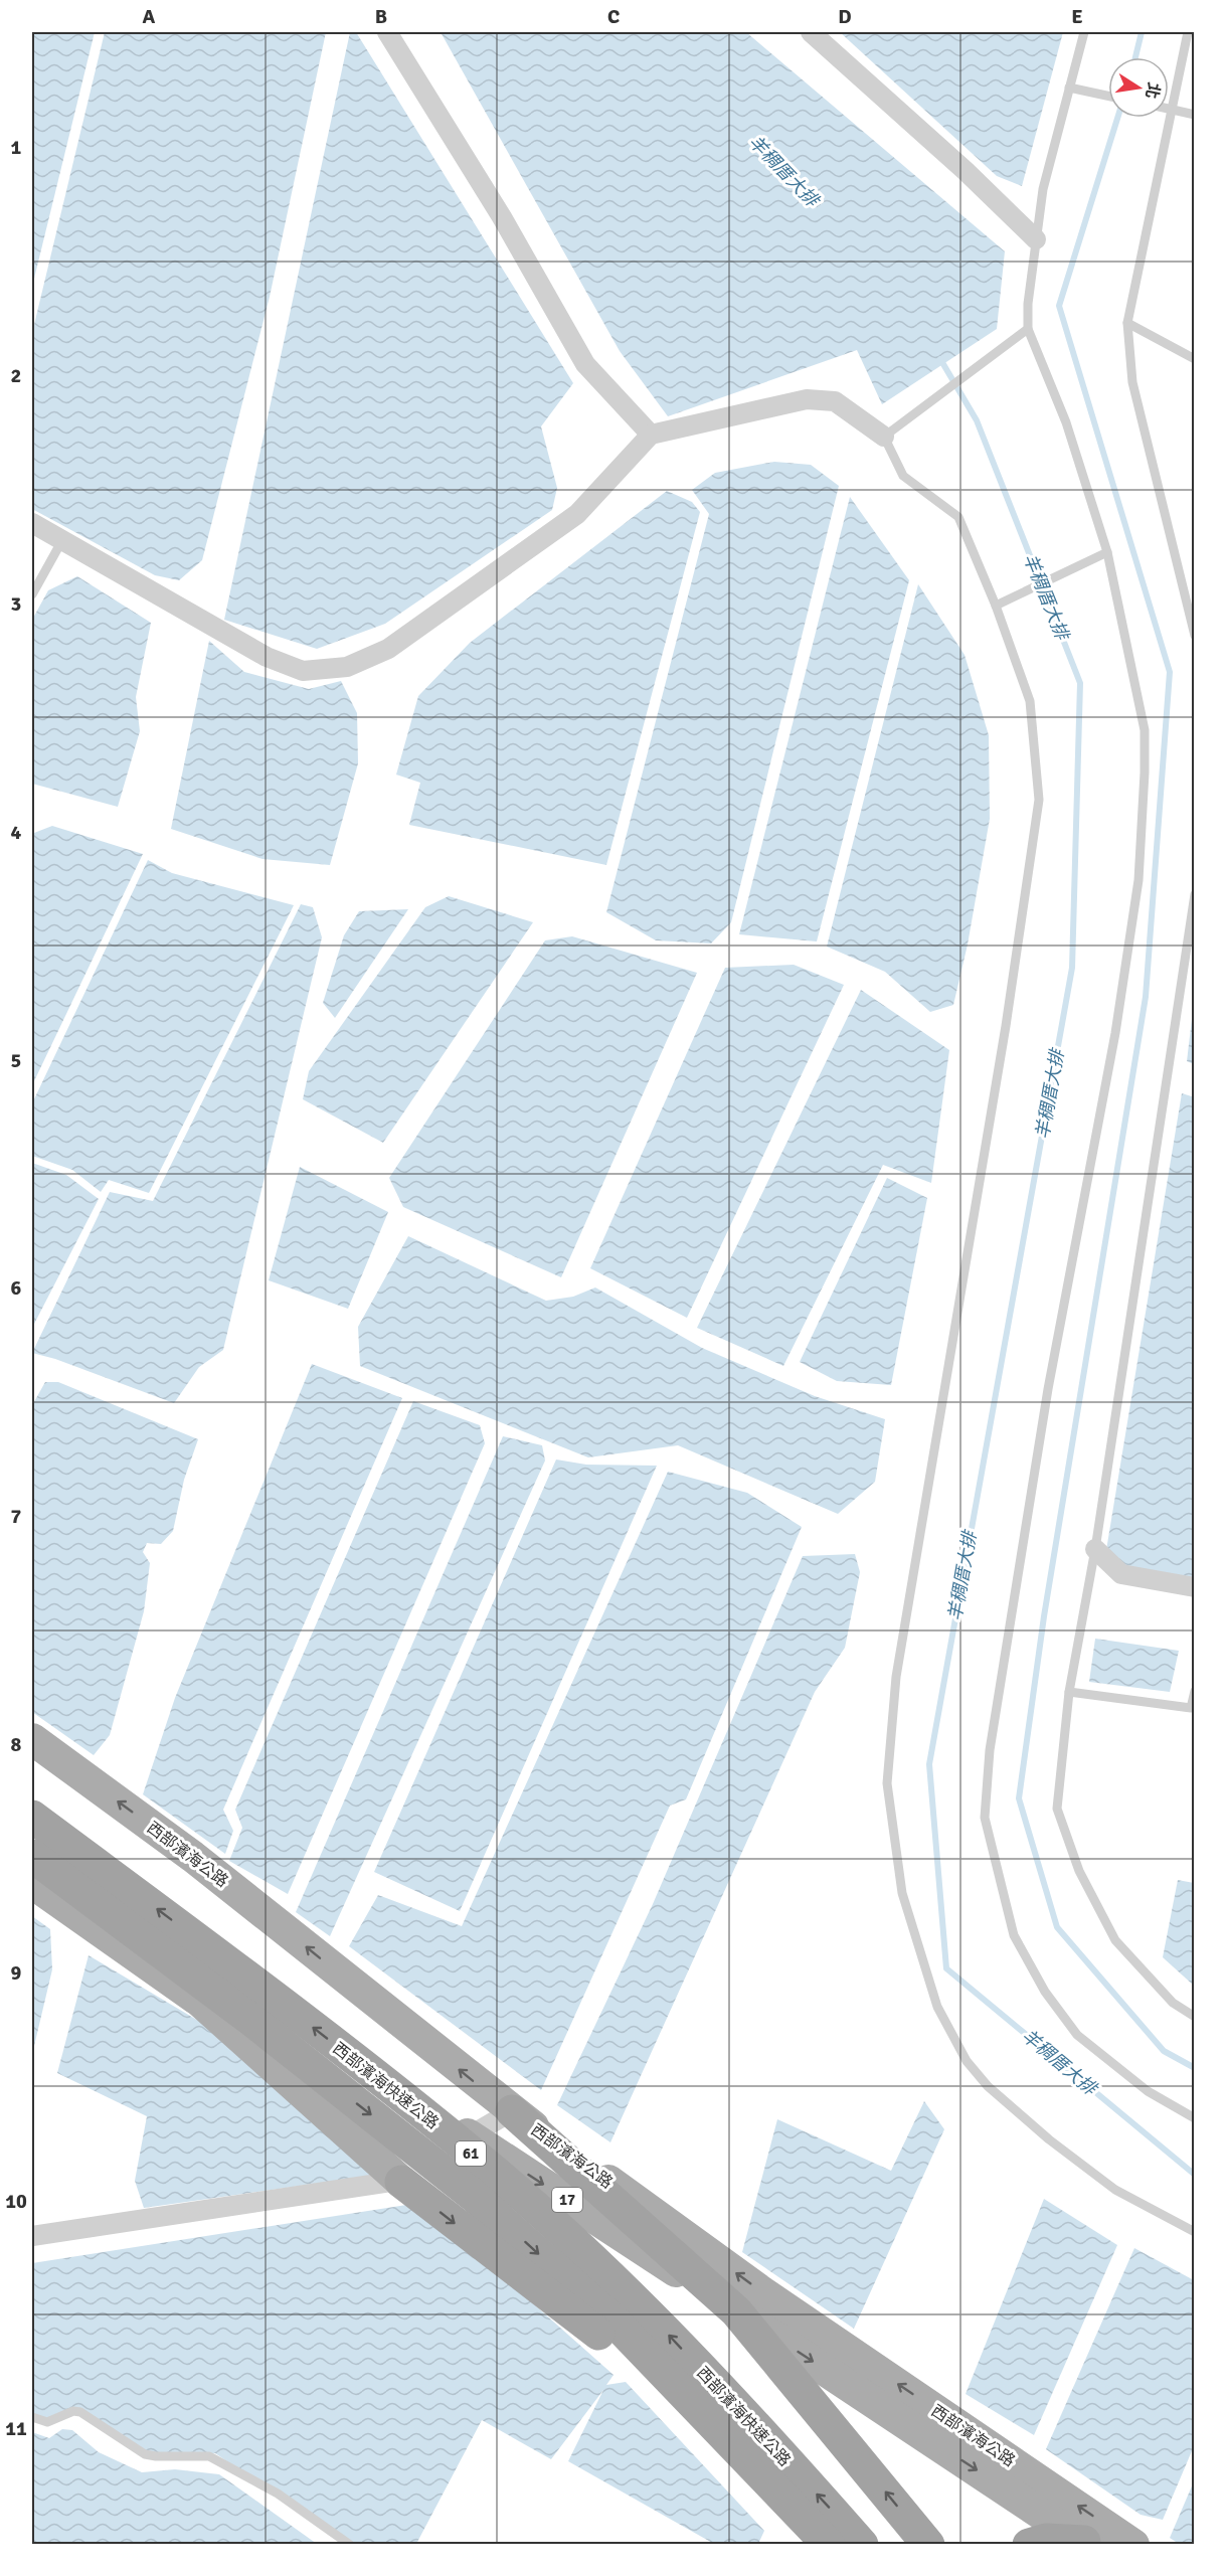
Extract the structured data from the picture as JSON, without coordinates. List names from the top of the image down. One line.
{"streets":{"highway":["西部濱海快速公路","61"],"main road":["西部濱海公路","17"]},"water":["羊稠厝大排"],"north":"right","grid":{"columns":["A","B","C","D","E"],"rows":["1","2","3","4","5","6","7","8","9","10","11"]}}
